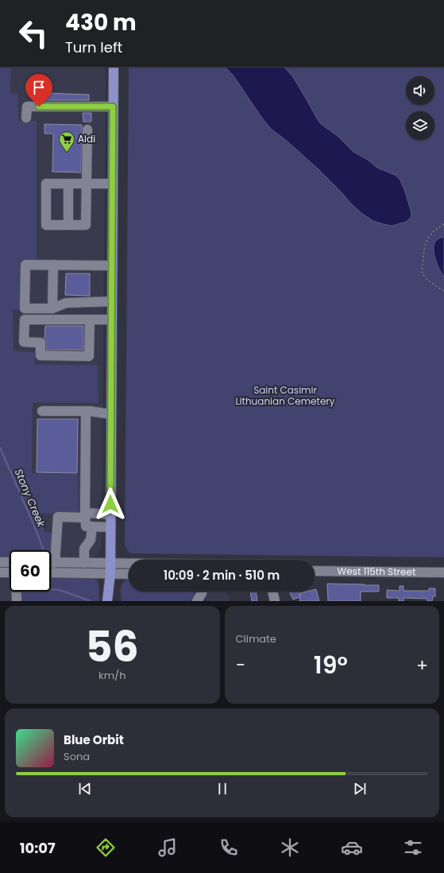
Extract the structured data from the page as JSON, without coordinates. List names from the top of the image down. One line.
{"streets":{"street":["West 115th Street"]},"water":["Stony Creek"],"parks":["Saint Casimir Lithuanian Cemetery"],"places":{"supermarket":["Aldi"]},"page":{"turn":["430 m","Turn left"],"limit":"60","trip":"10:09 · 2 min · 510 m","tile":[["56","km/h"],"Climate"],"heat":["−","19°","+"],"song":["Blue Orbit","Sona"],"tabs":"10:07"}}
